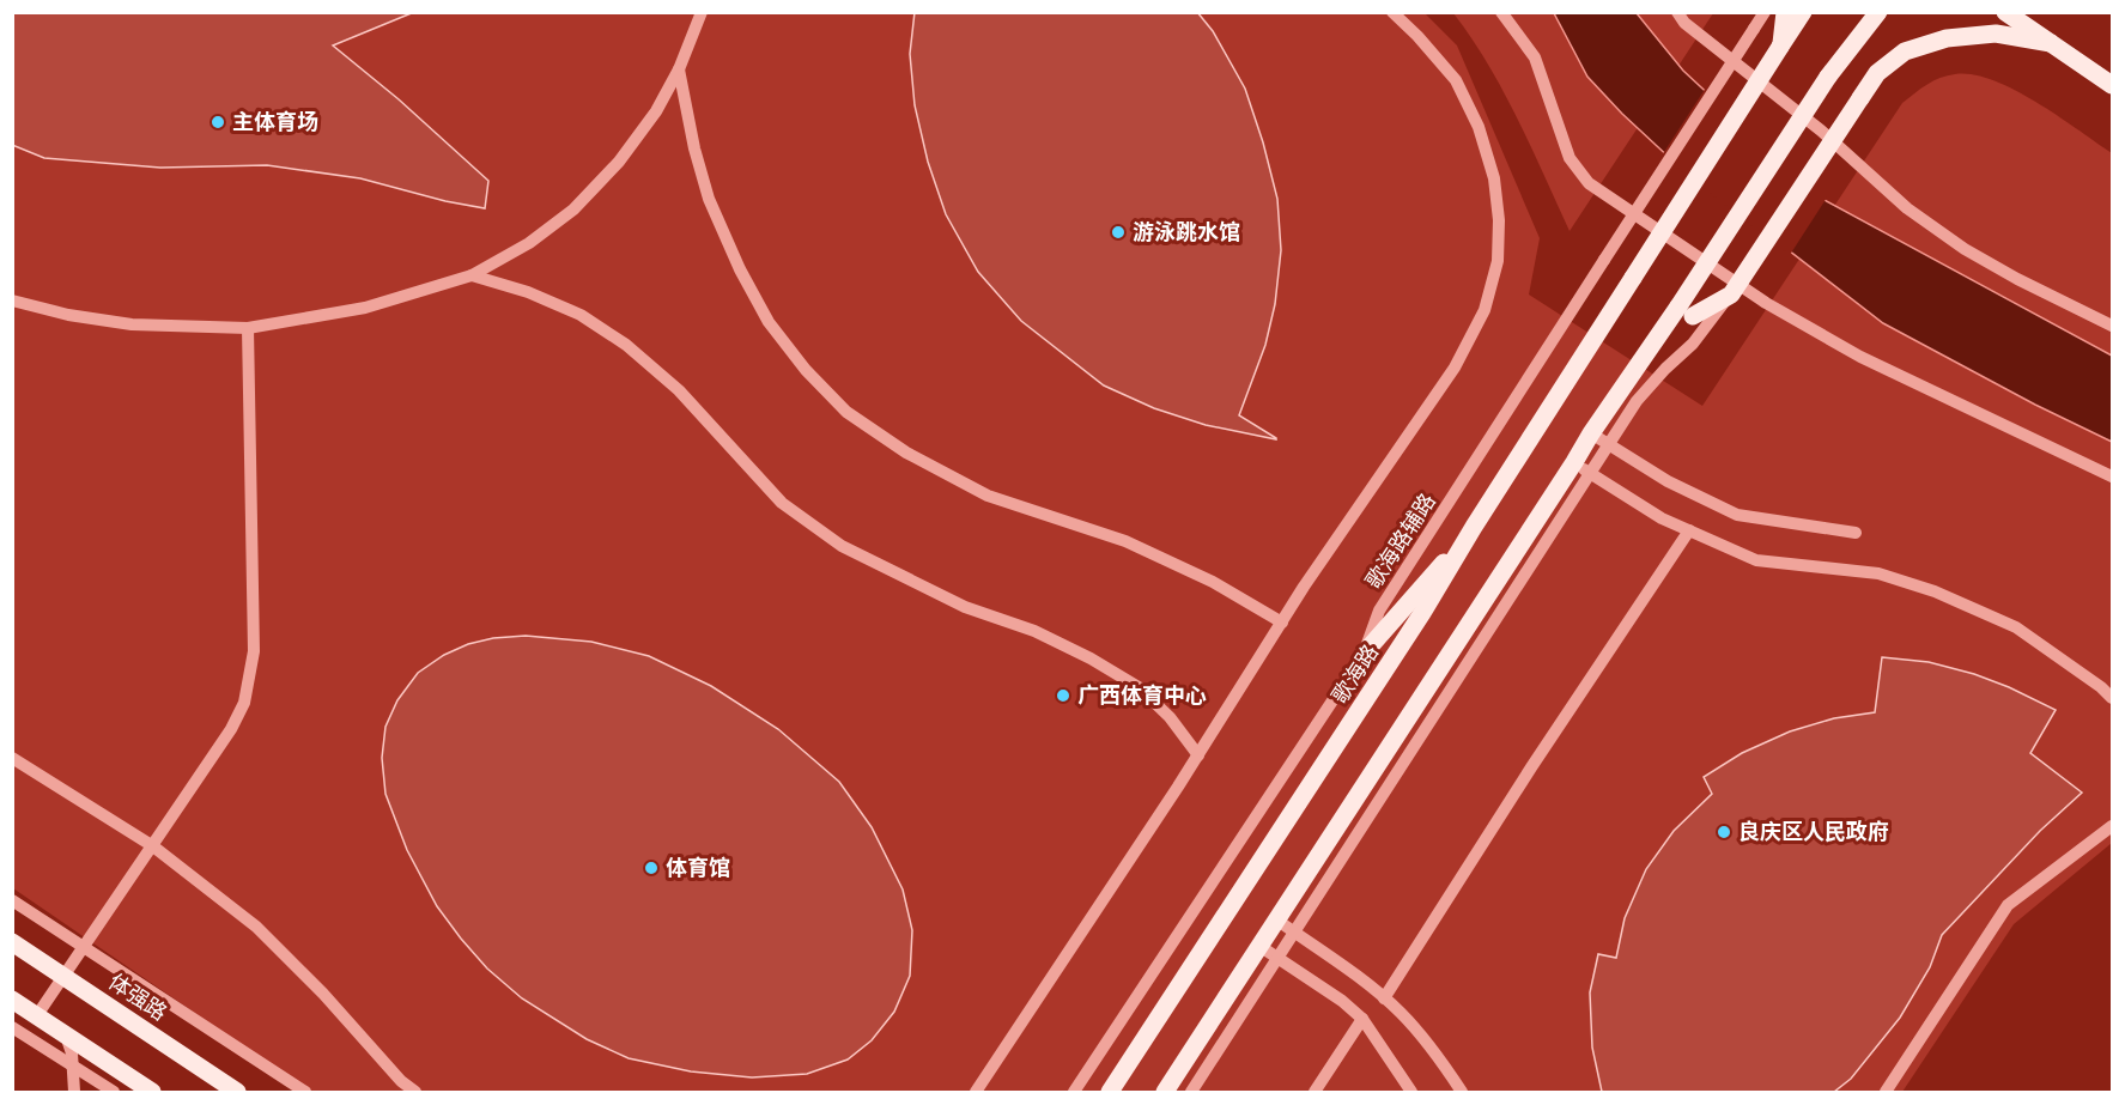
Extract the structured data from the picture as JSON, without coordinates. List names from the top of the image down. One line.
{"streets":{"main road":["歌海路","体强路"],"street":["歌海路辅路"]},"places":["主体育场","游泳跳水馆","广西体育中心","良庆区人民政府","体育馆"]}
